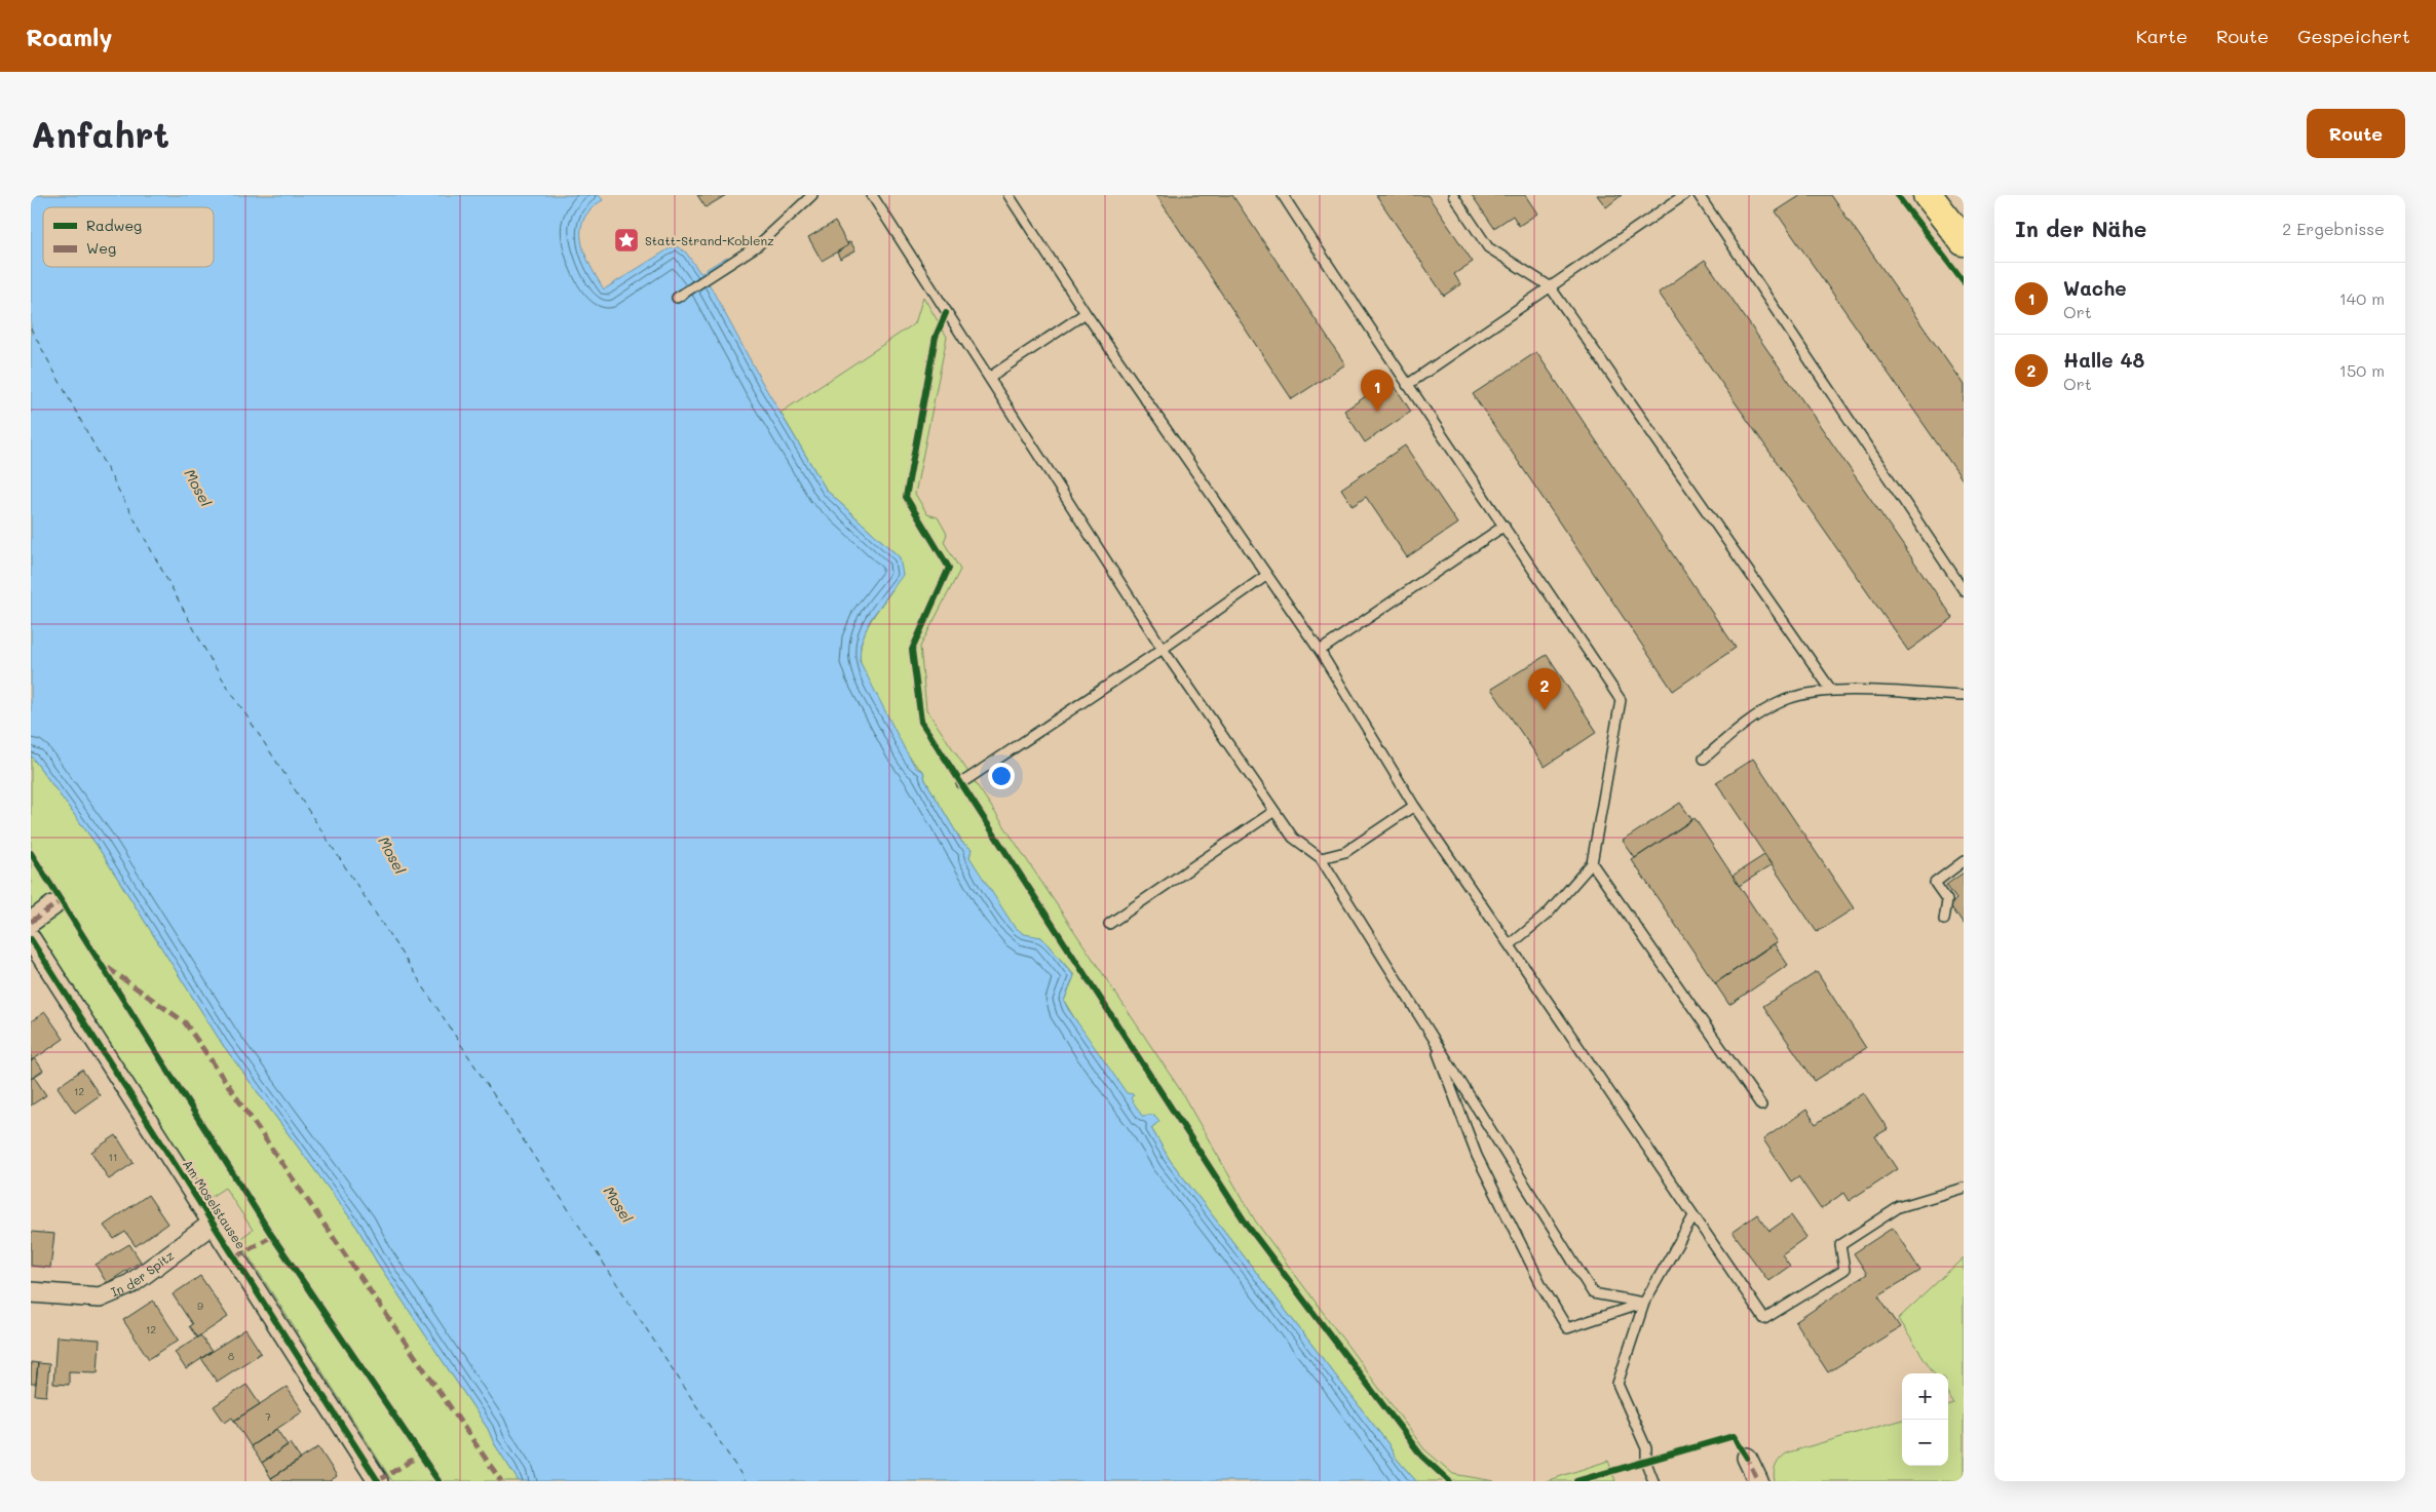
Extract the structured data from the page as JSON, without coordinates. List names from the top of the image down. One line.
{"streets":{"street":["Am Moselstausee","In der Spitz"]},"crossings":[["Am Moselstausee","In der Spitz"]],"water":["Mosel"],"places":{"place":["Statt-Strand-Koblenz"]},"house_numbers":["12","11","9","12","8","7"],"legend":["Radweg","Weg"],"page":{"header":"Roamly","nav":["Karte","Route","Gespeichert"],"buttons":"Route","title":"Anfahrt","heading":["In der Nähe","2 Ergebnisse"],"list":[{"mark":"1","name":"Wache","note":"Ort","value":"140 m"},{"mark":"2","name":"Halle 48","note":"Ort","value":"150 m"}],"pins":["1","2"],"map_buttons":["+","−"]}}
